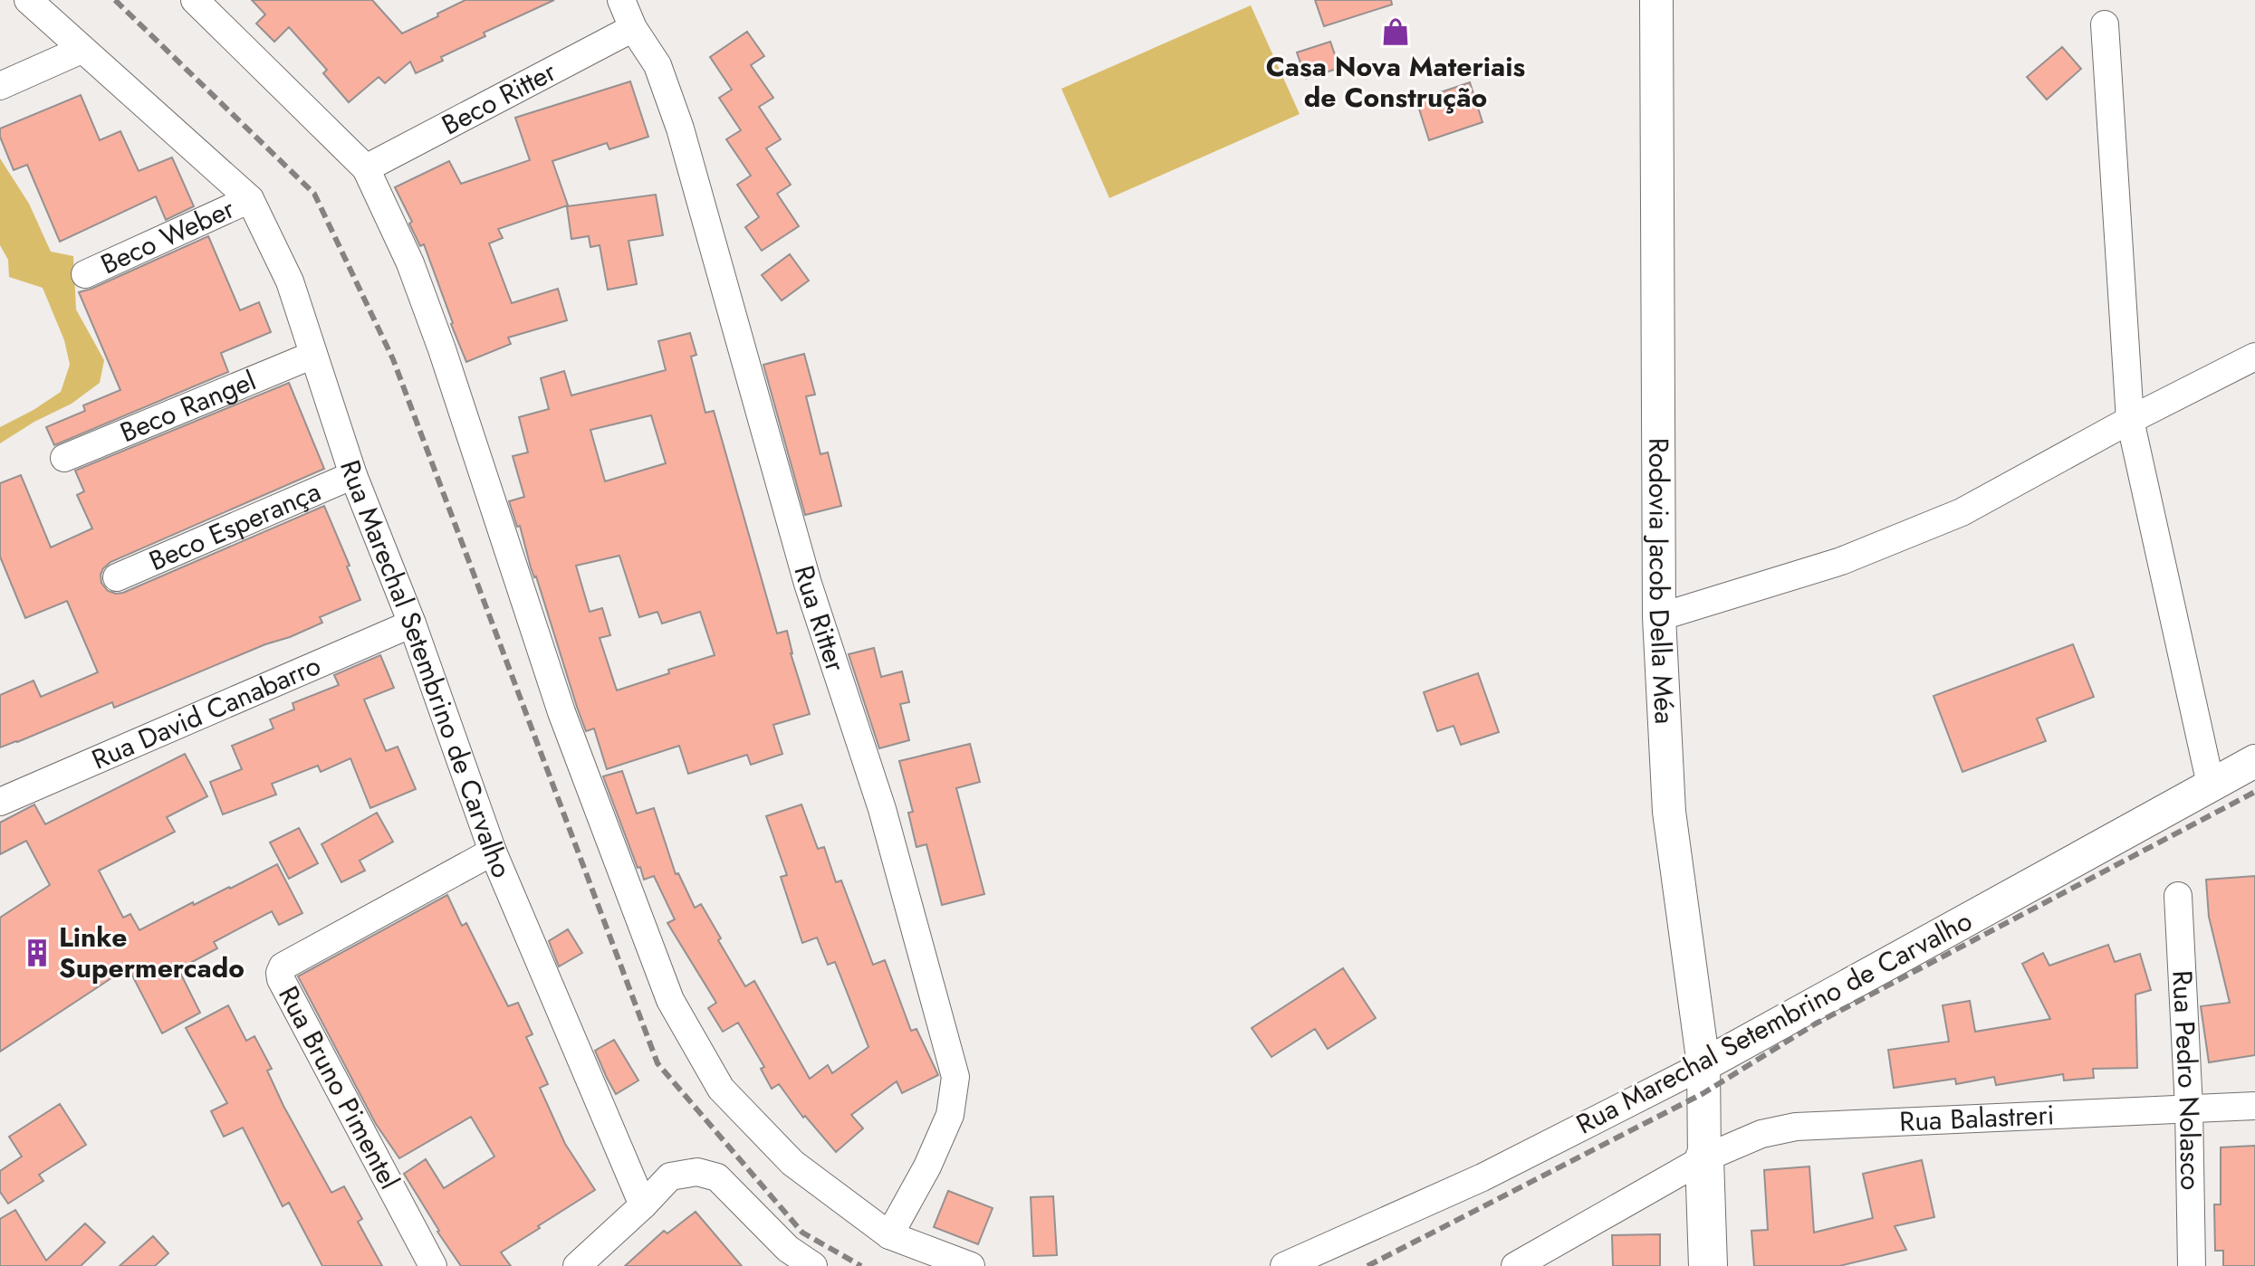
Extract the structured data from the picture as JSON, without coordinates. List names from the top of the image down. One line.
{"streets":{"street":["Beco Ritter","Beco Weber","Beco Rangel","Beco Esperança","Rodovia Jacob Della Méa","Rua Ritter","Rua Marechal Setembrino de Carvalho","Rua David Canabarro","Rua Pedro Nolasco","Rua Bruno Pimentel","Rua Balastreri"]},"crossings":[["Beco Ritter","Rua Ritter"],["Beco Weber","Rua Marechal Setembrino de Carvalho"],["Beco Rangel","Rua Marechal Setembrino de Carvalho"],["Beco Esperança","Rua Marechal Setembrino de Carvalho"],["Rodovia Jacob Della Méa","Rua Marechal Setembrino de Carvalho"],["Rodovia Jacob Della Méa","Rua Balastreri"],["Rua Marechal Setembrino de Carvalho","Rua David Canabarro"],["Rua Marechal Setembrino de Carvalho","Rua Bruno Pimentel"],["Rua Pedro Nolasco","Rua Balastreri"]],"places":{"shop":["Casa Nova Materiais de Construção"],"building":["Linke Supermercado"]}}
